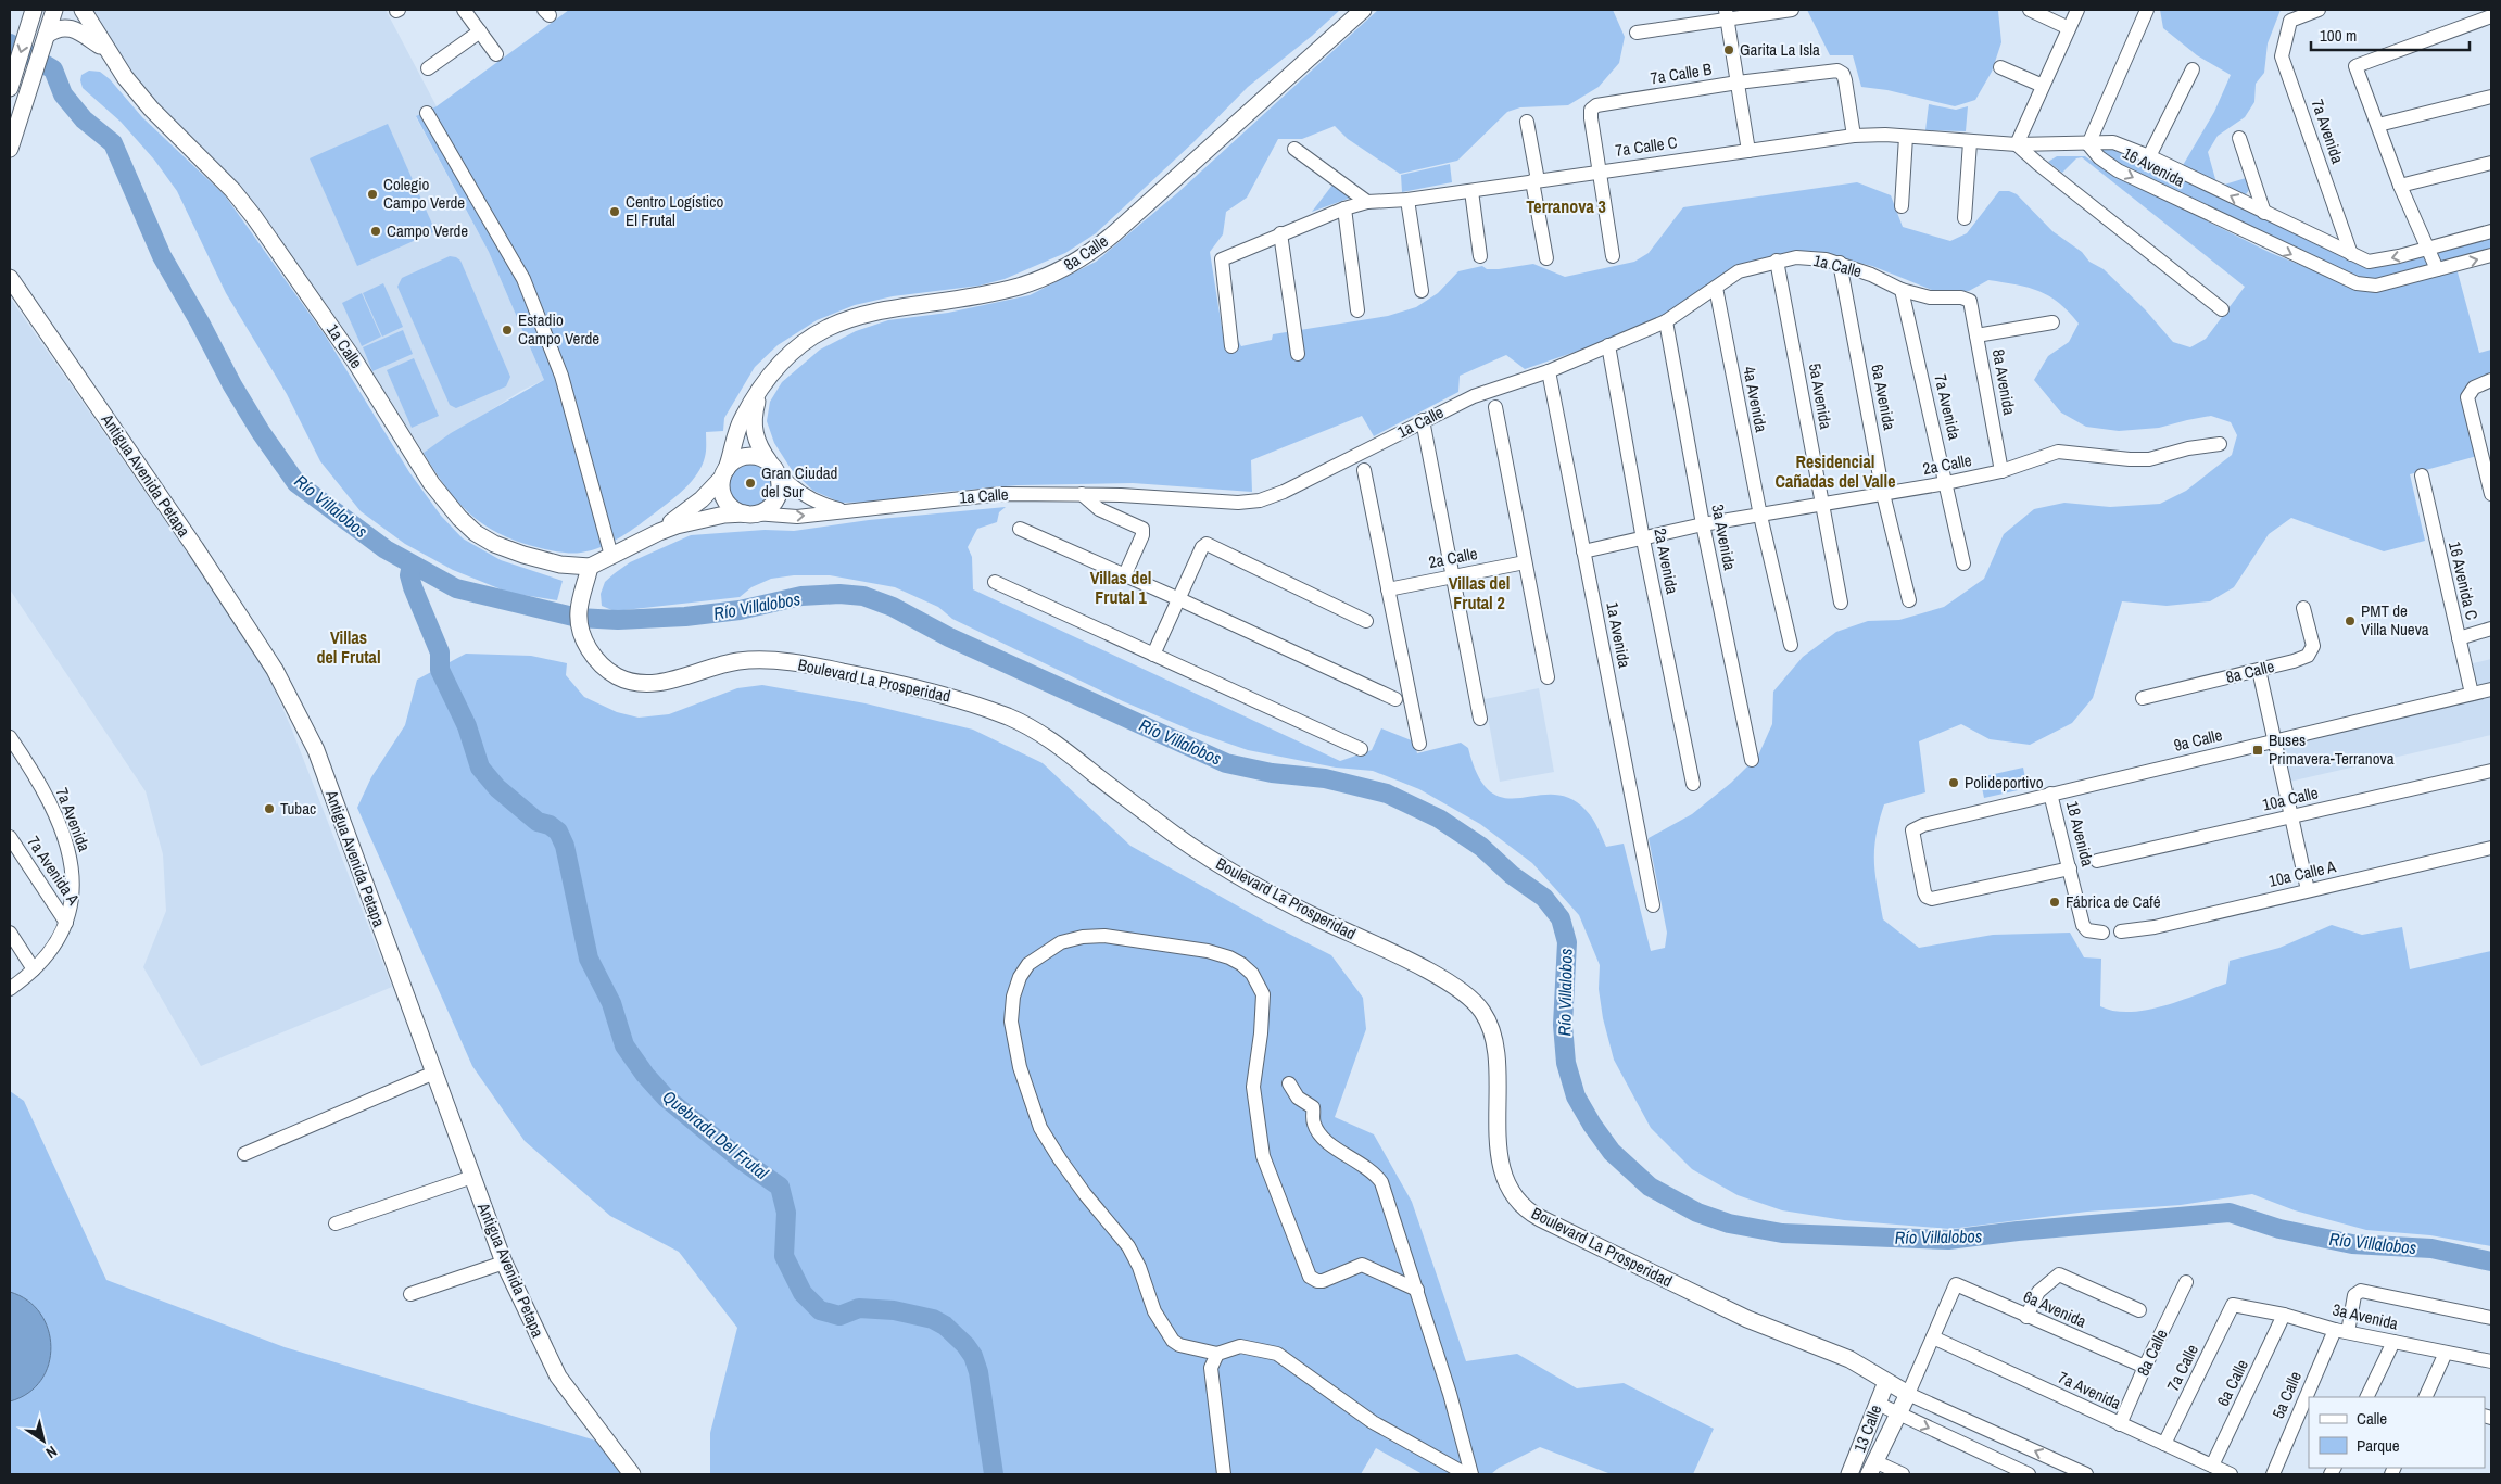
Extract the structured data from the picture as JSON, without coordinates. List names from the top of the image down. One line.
{"streets":{"main road":["8a Calle","1a Calle","Antigua Avenida Petapa","Boulevard La Prosperidad","13 Calle"],"street":["7a Calle B","7a Avenida","7a Calle C","16 Avenida","8a Avenida","5a Avenida","6a Avenida","4a Avenida","2a Calle","3a Avenida","2a Avenida","16 Avenida C","1a Avenida","9a Calle","10a Calle","18 Avenida","7a Avenida A","10a Calle A","7a Calle","6a Calle","5a Calle"]},"crossings":[["7a Calle B","7a Calle C"],["7a Avenida","16 Avenida"],["7a Avenida","8a Calle"],["7a Avenida","1a Calle"],["7a Avenida","6a Avenida"],["7a Avenida","2a Calle"],["7a Avenida","7a Avenida A"],["7a Avenida","7a Calle"],["7a Avenida","6a Calle"],["7a Calle C","16 Avenida"],["8a Calle","1a Calle"],["8a Calle","6a Avenida"],["1a Calle","8a Avenida"],["1a Calle","5a Avenida"],["1a Calle","6a Avenida"],["1a Calle","4a Avenida"],["1a Calle","3a Avenida"],["1a Calle","2a Avenida"],["1a Calle","1a Avenida"],["1a Calle","Boulevard La Prosperidad"],["8a Avenida","2a Calle"],["5a Avenida","2a Calle"],["6a Avenida","2a Calle"],["4a Avenida","2a Calle"],["2a Calle","3a Avenida"],["2a Calle","2a Avenida"],["2a Calle","1a Avenida"],["3a Avenida","7a Calle"],["3a Avenida","6a Calle"],["3a Avenida","5a Calle"],["16 Avenida C","9a Calle"],["Boulevard La Prosperidad","13 Calle"],["9a Calle","18 Avenida"]],"districts":["Terranova 3","Residencial Cañadas del Valle","Villas del Frutal 1","Villas del Frutal 2","Villas del Frutal"],"water":["Río Villalobos","Quebrada Del Frutal"],"places":{"other":["Garita La Isla","Colegio Campo Verde","Centro Logístico El Frutal","Campo Verde","Estadio Campo Verde","Gran Ciudad del Sur","PMT de Villa Nueva","Polideportivo","Tubac","Fábrica de Café"],"transit":["Buses Primavera-Terranova"]},"legend":["Calle","Parque"],"scale_bar":"100 m","north":"bottom right"}
